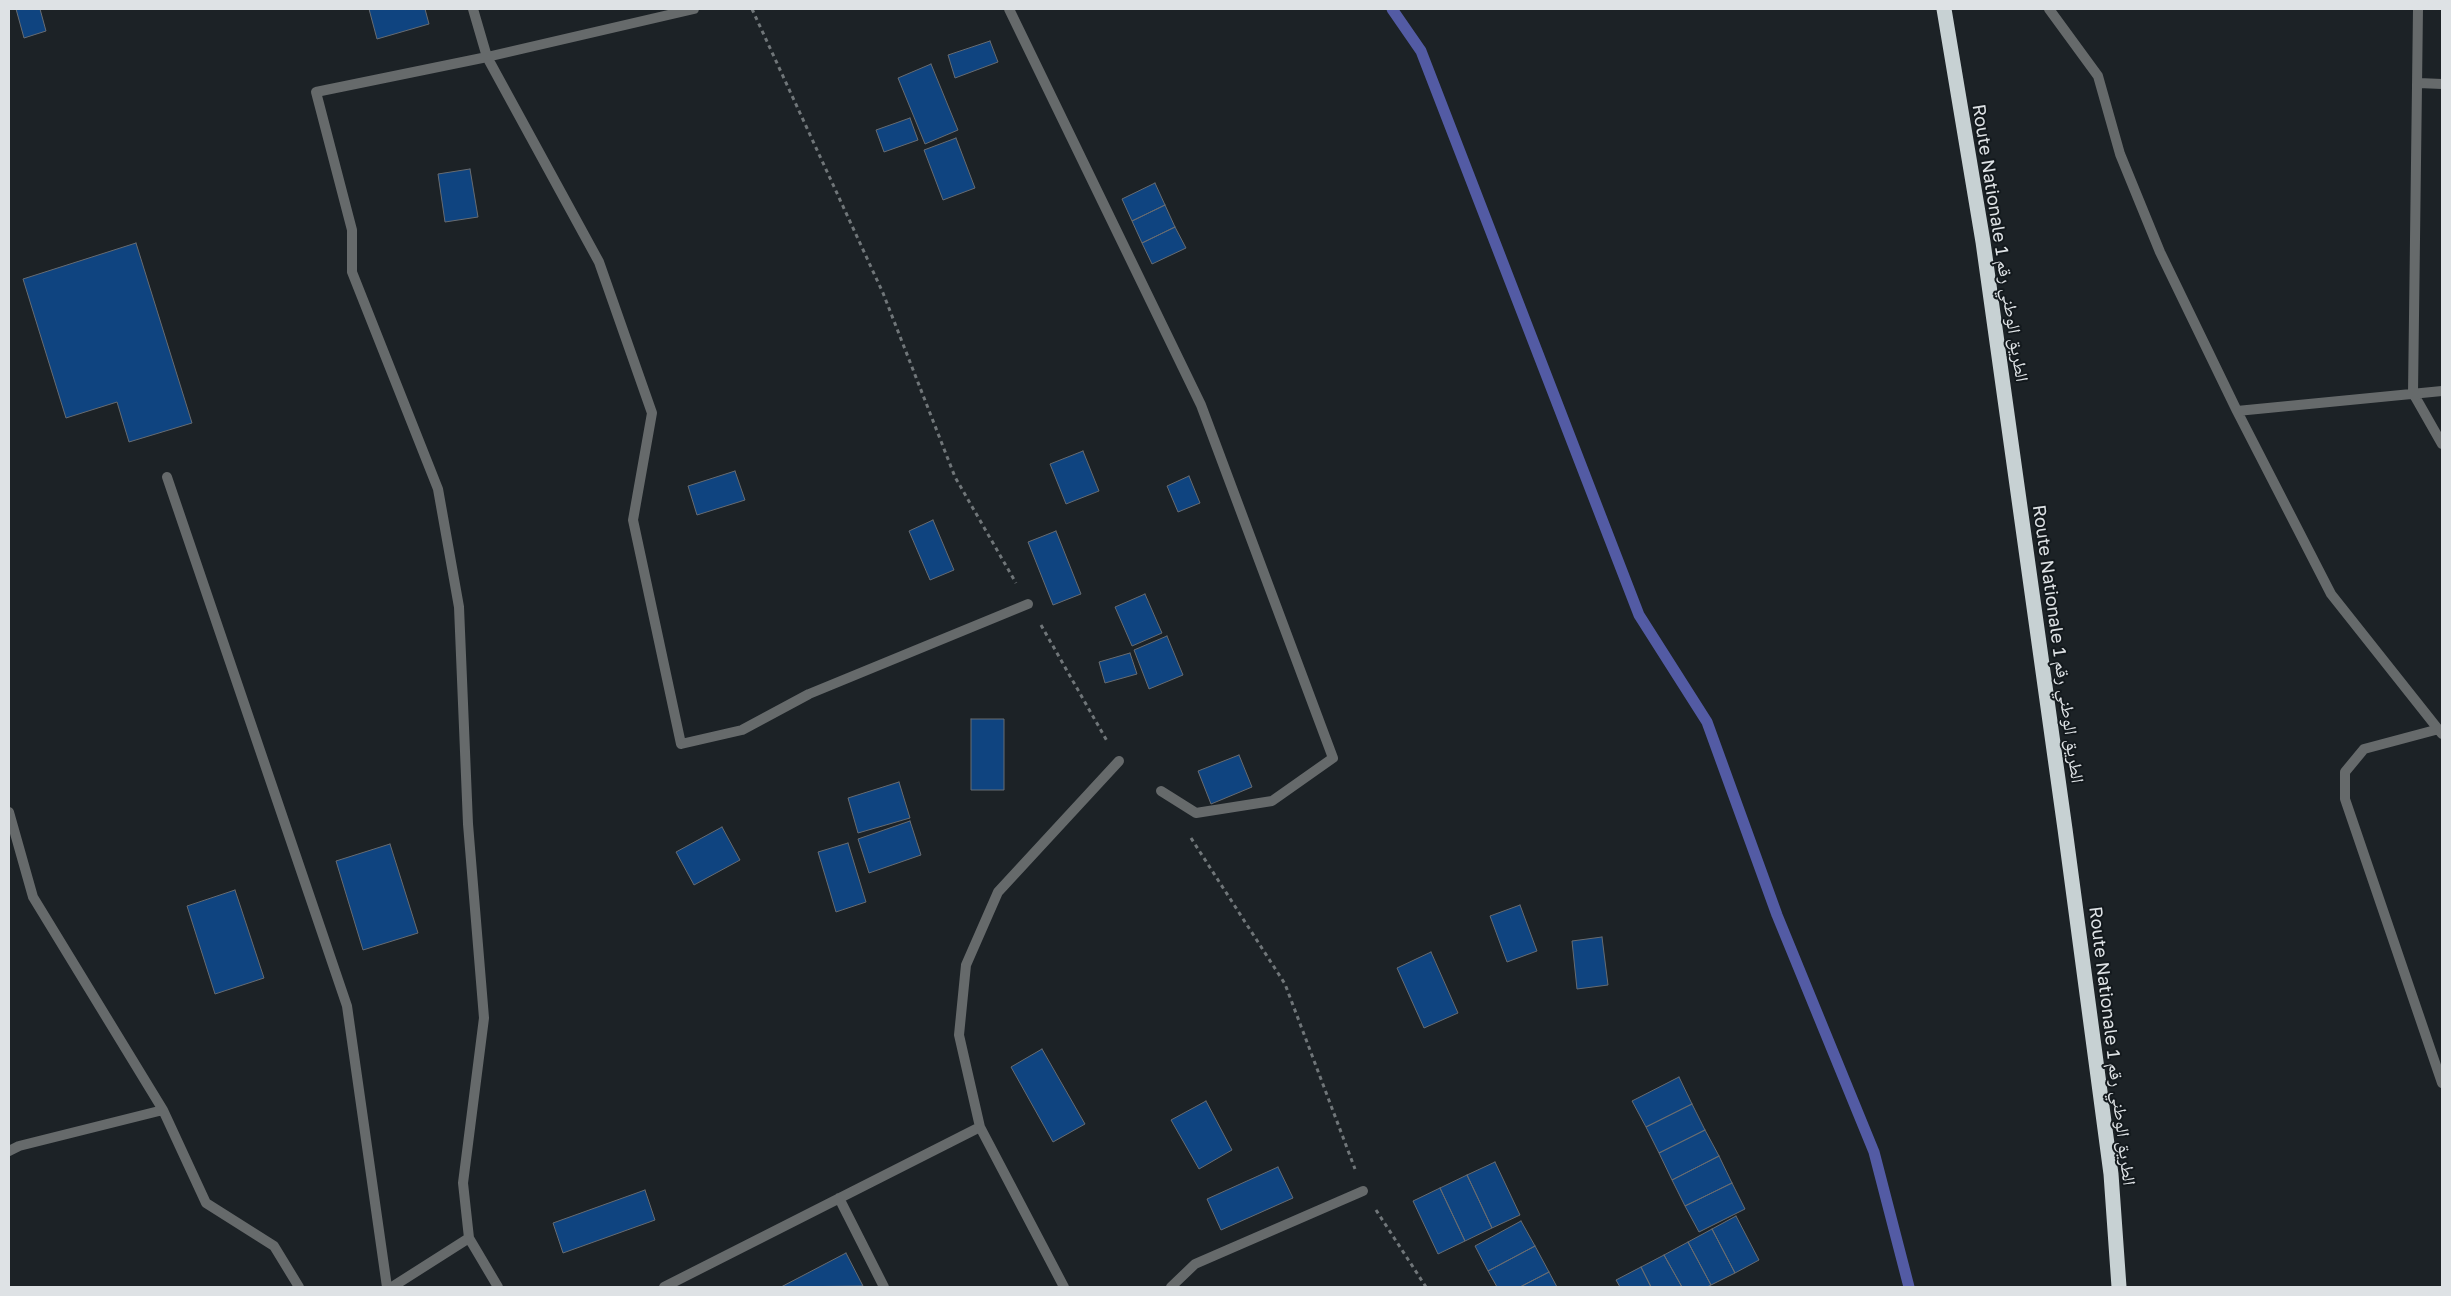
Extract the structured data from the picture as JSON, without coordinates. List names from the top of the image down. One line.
{"streets":{"highway":["Route Nationale الطريق الوطني رقم 1"]}}
